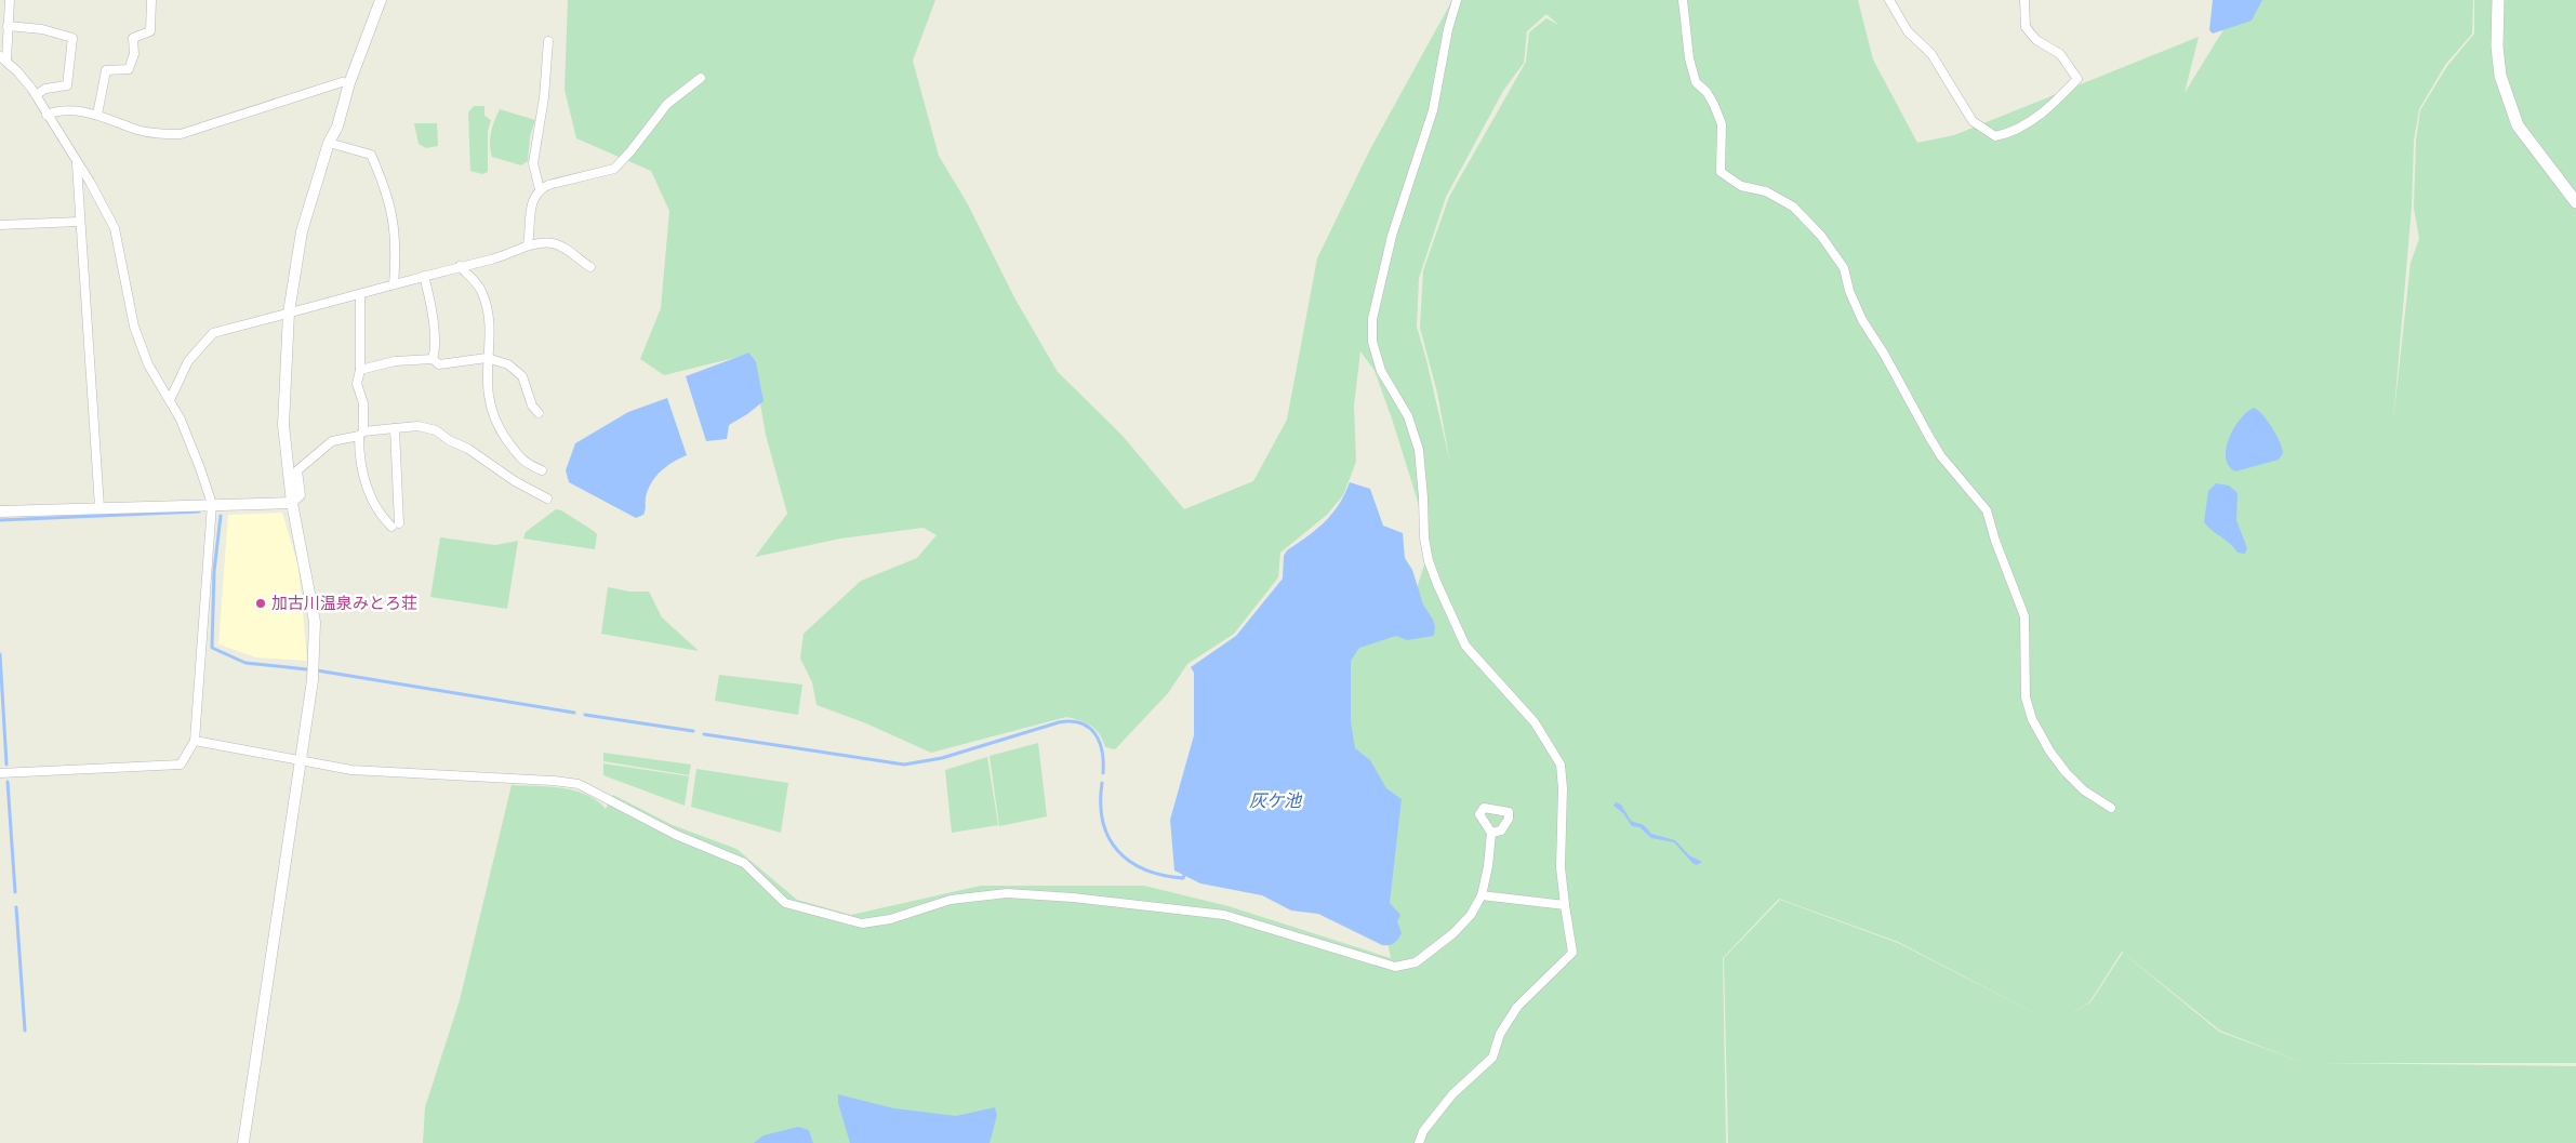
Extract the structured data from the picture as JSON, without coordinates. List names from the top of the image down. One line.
{"water":["灰ケ池"],"places":["加古川温泉みとろ荘"]}
